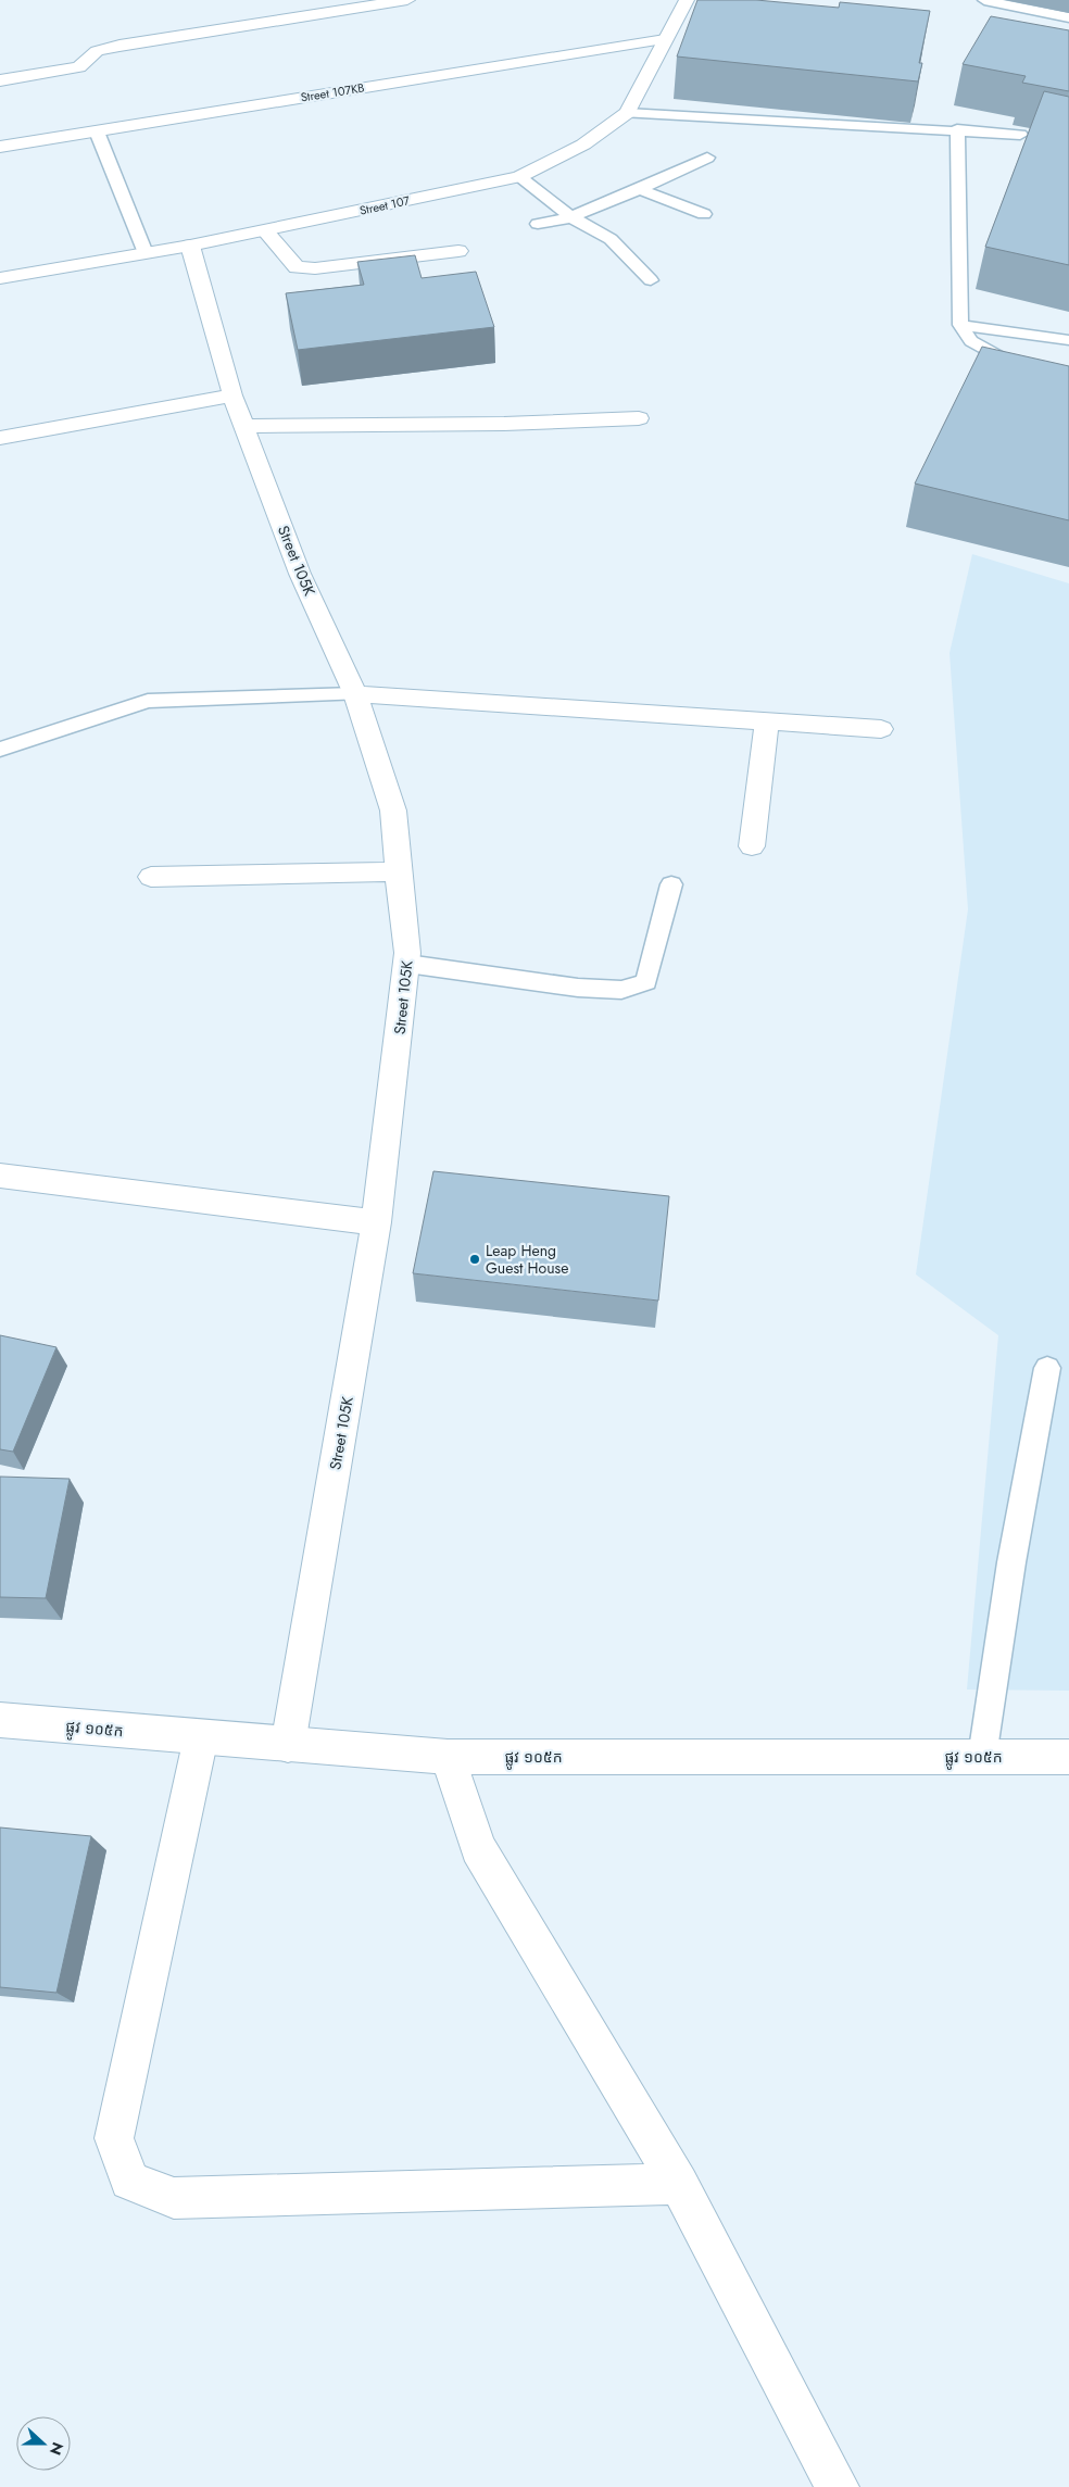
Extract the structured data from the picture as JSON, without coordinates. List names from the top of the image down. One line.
{"streets":{"street":["Street 107KB","Street 107","Street 105K","ផ្លូវ ១០៥ក"]},"crossings":[["Street 107KB","Street 107"],["Street 107","Street 105K"],["Street 105K","ផ្លូវ ១០៥ក"]],"places":["Leap Heng Guest House"],"north":"right"}
